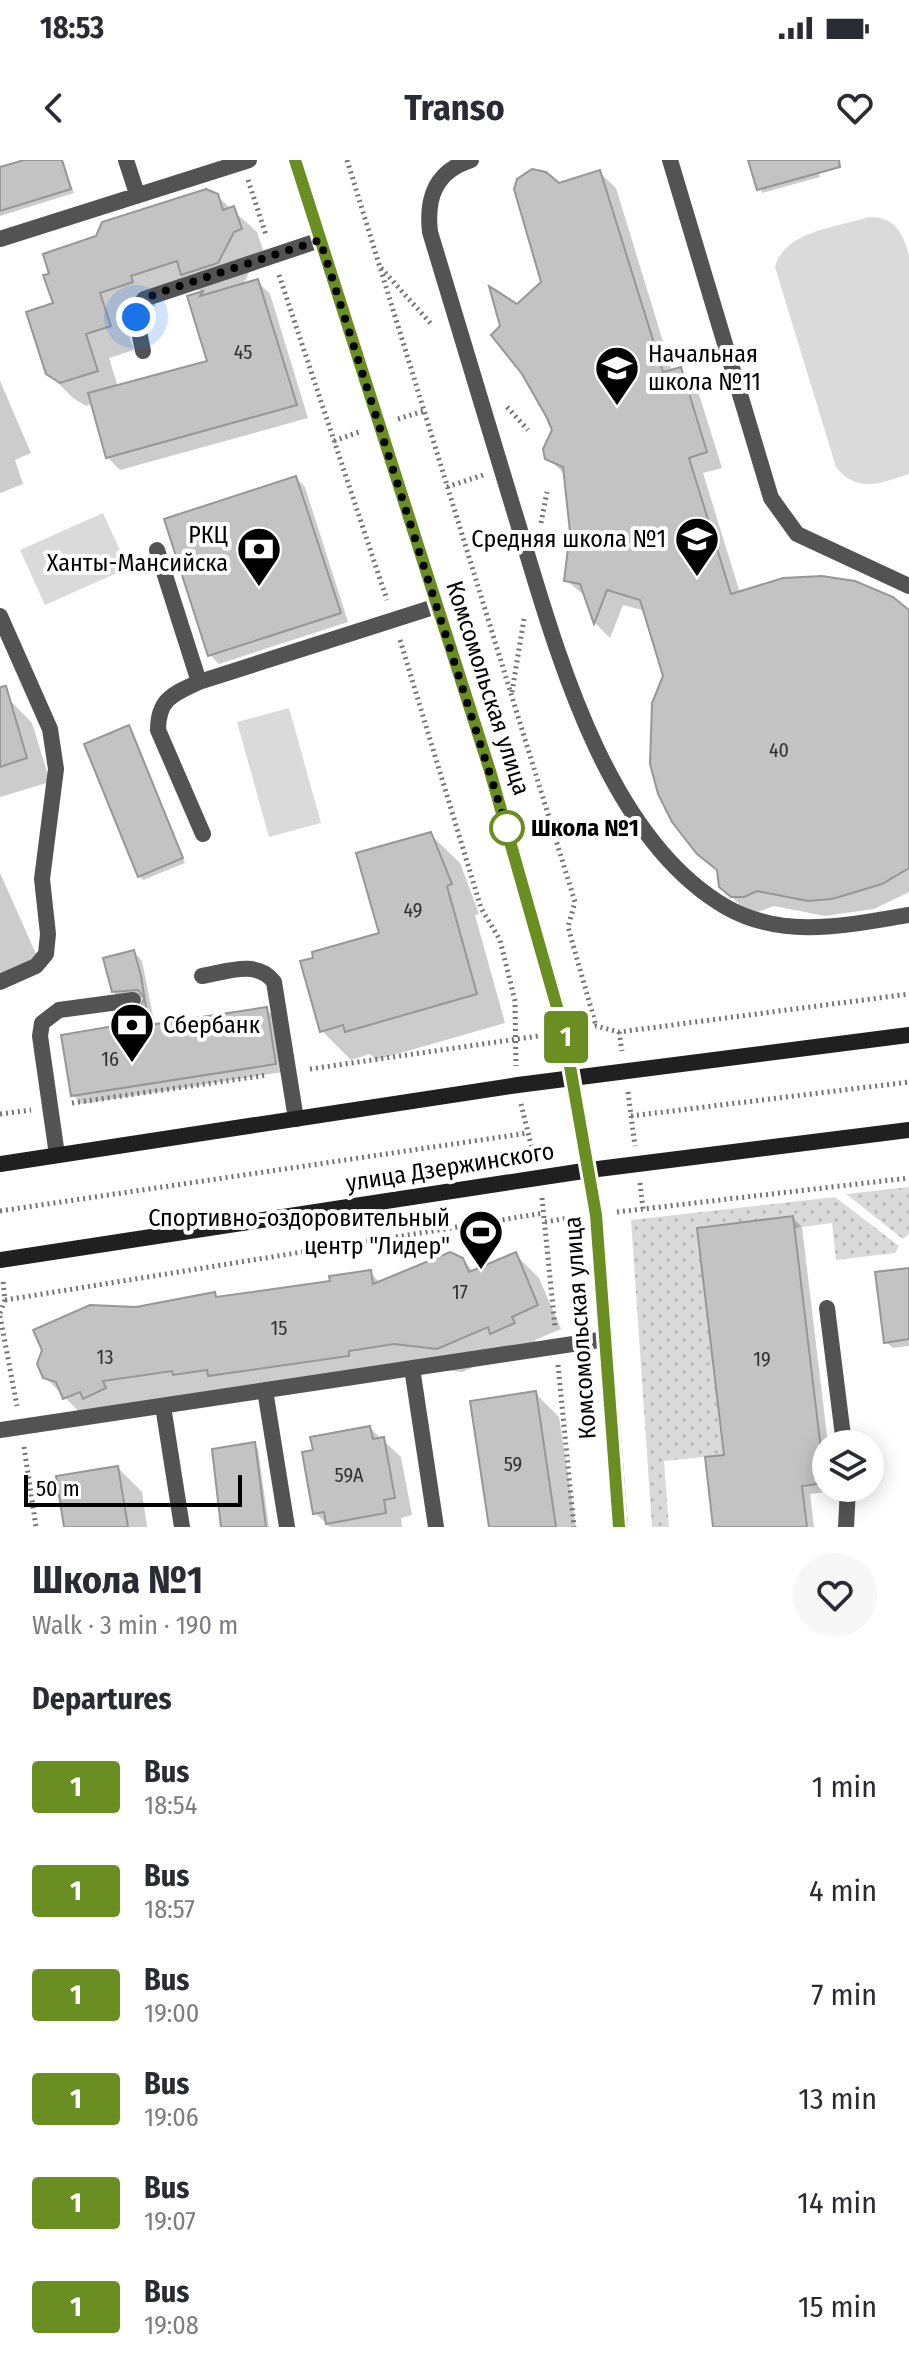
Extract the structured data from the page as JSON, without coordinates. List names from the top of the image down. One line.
{"streets":{"main road":["улица Дзержинского"],"street":["Комсомольская улица"]},"crossings":[["Комсомольская улица","улица Дзержинского"]],"places":{"school or university":["Начальная школа №11","Средняя школа №1"],"bank":["РКЦ Ханты-Мансийска","Сбербанк"],"other":["Школа №1"],"sports":["Спортивно-оздоровительный центр \"Лидер\""]},"lines":["bus line 1"],"house_numbers":["45","40","49","16","17","15","13","19","59","59А"],"scale_bar":"50 m","page":{"status":"18:53","header":"Transo","on_map":"1","scale":"50 m","heading":[["Школа №1","Walk · 3 min · 190 m"],"Departures"],"list":[{"mark":"1","name":"Bus","note":"18:54","value":"1 min"},{"mark":"1","name":"Bus","note":"18:57","value":"4 min"},{"mark":"1","name":"Bus","note":"19:00","value":"7 min"},{"mark":"1","name":"Bus","note":"19:06","value":"13 min"},{"mark":"1","name":"Bus","note":"19:07","value":"14 min"},{"mark":"1","name":"Bus","note":"19:08","value":"15 min"}]}}
